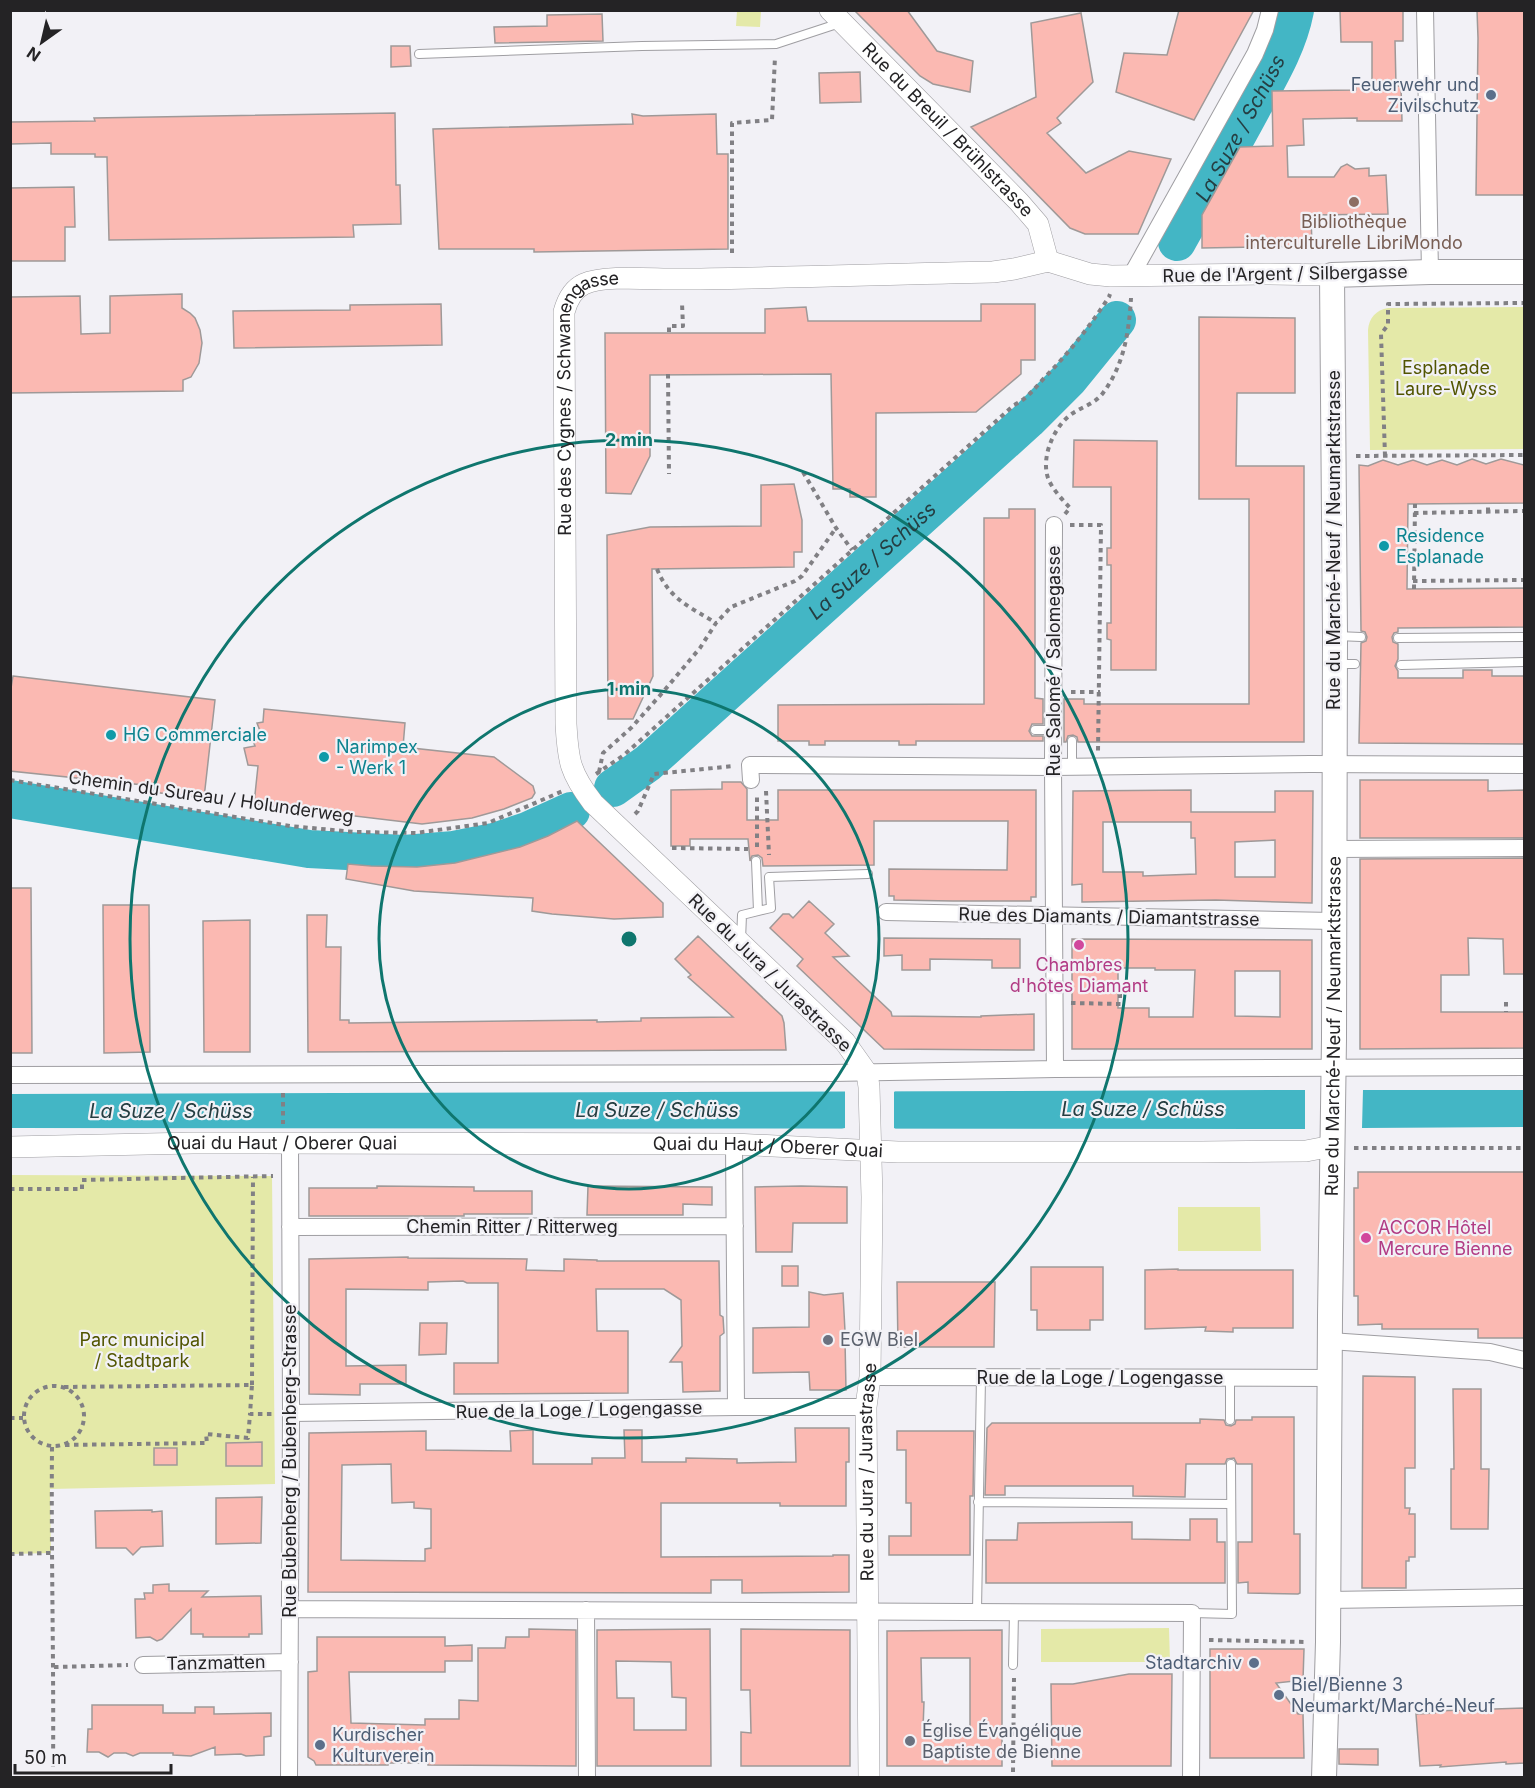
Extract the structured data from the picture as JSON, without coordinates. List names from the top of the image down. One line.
{"streets":{"main road":["Rue de l'Argent / Silbergasse","Rue du Marché-Neuf / Neumarktstrasse"],"street":["Rue du Breuil / Brühlstrasse","Rue des Cygnes / Schwanengasse","Rue Salomé / Salomegasse","Rue des Diamants / Diamantstrasse","Rue du Jura / Jurastrasse","Quai du Haut / Oberer Quai","Chemin Ritter / Ritterweg","Rue de la Loge / Logengasse","Rue Bubenberg / Bubenberg-Strasse","Tanzmatten"],"path":["Chemin du Sureau / Holunderweg"]},"crossings":[["Rue du Breuil / Brühlstrasse","Rue de l'Argent / Silbergasse"],["Rue du Breuil / Brühlstrasse","Rue des Cygnes / Schwanengasse"],["Rue de l'Argent / Silbergasse","Rue des Cygnes / Schwanengasse"],["Rue de l'Argent / Silbergasse","Rue du Marché-Neuf / Neumarktstrasse"],["Rue des Cygnes / Schwanengasse","Chemin du Sureau / Holunderweg"],["Rue des Cygnes / Schwanengasse","Rue du Jura / Jurastrasse"],["Rue du Marché-Neuf / Neumarktstrasse","Rue des Diamants / Diamantstrasse"],["Rue du Marché-Neuf / Neumarktstrasse","Quai du Haut / Oberer Quai"],["Rue du Marché-Neuf / Neumarktstrasse","Rue de la Loge / Logengasse"],["Rue Salomé / Salomegasse","Rue des Diamants / Diamantstrasse"],["Chemin du Sureau / Holunderweg","Rue du Jura / Jurastrasse"],["Rue du Jura / Jurastrasse","Quai du Haut / Oberer Quai"],["Rue du Jura / Jurastrasse","Rue de la Loge / Logengasse"],["Quai du Haut / Oberer Quai","Rue Bubenberg / Bubenberg-Strasse"],["Chemin Ritter / Ritterweg","Rue Bubenberg / Bubenberg-Strasse"],["Rue de la Loge / Logengasse","Rue Bubenberg / Bubenberg-Strasse"],["Rue Bubenberg / Bubenberg-Strasse","Tanzmatten"]],"water":["La Suze / Schüss"],"parks":["Esplanade Laure-Wyss","Parc municipal / Stadtpark"],"places":["Feuerwehr und Zivilschutz","Bibliothèque interculturelle LibriMondo","Residence Esplanade","HG Commerciale","Narimpex - Werk 1","Chambres d'hôtes Diamant","ACCOR Hôtel Mercure Bienne","EGW Biel","Stadtarchiv","Biel/Bienne 3 Neumarkt/Marché-Neuf","Église Évangélique Baptiste de Bienne","Kurdischer Kulturverein"],"scale_bar":"50 m","north":"bottom left","rings":["2 min","1 min"]}
